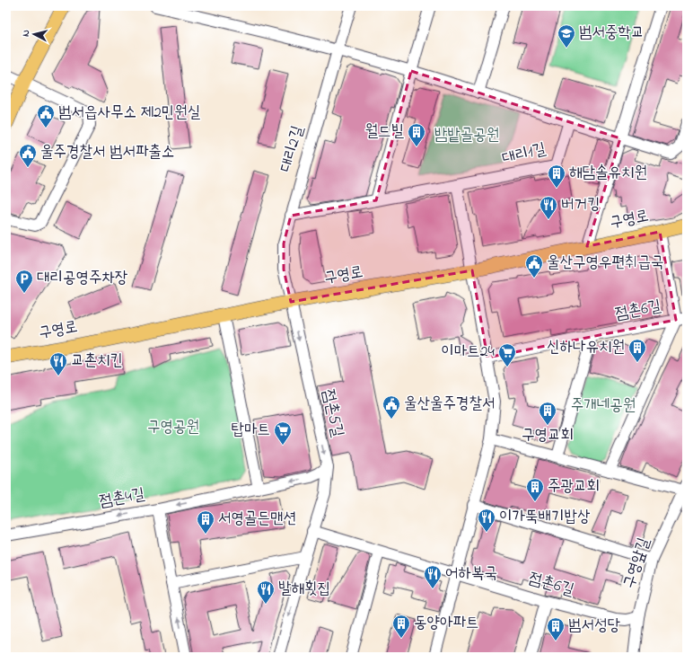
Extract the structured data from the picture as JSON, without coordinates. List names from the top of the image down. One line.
{"streets":{"main road":["구영로"],"street":["대리2길","대리1길","점촌6길","점촌5길","점촌4길","구영앞길"]},"crossings":[["대리2길","대리1길"],["대리2길","구영로"],["대리2길","점촌5길"],["구영로","점촌5길"],["점촌6길","구영앞길"]],"parks":["밤밭골공원","주개네공원","구영공원"],"places":{"school or university":["범서중학교"],"public building":["범서읍사무소 제2민원실","울주경찰서 범서파출소","울산구영우편취급국","울산울주경찰서"],"building":["월드빌","해담솔유치원","신하나유치원","구영교회","주광교회","서영골든맨션","동양아파트","범서성당"],"restaurant":["버거킹","교촌치킨","이가뚝배기밥상","어하복국","발해횟집"],"parking":["대리공영주차장"],"supermarket":["이마트24","탑마트"]},"north":"left"}
